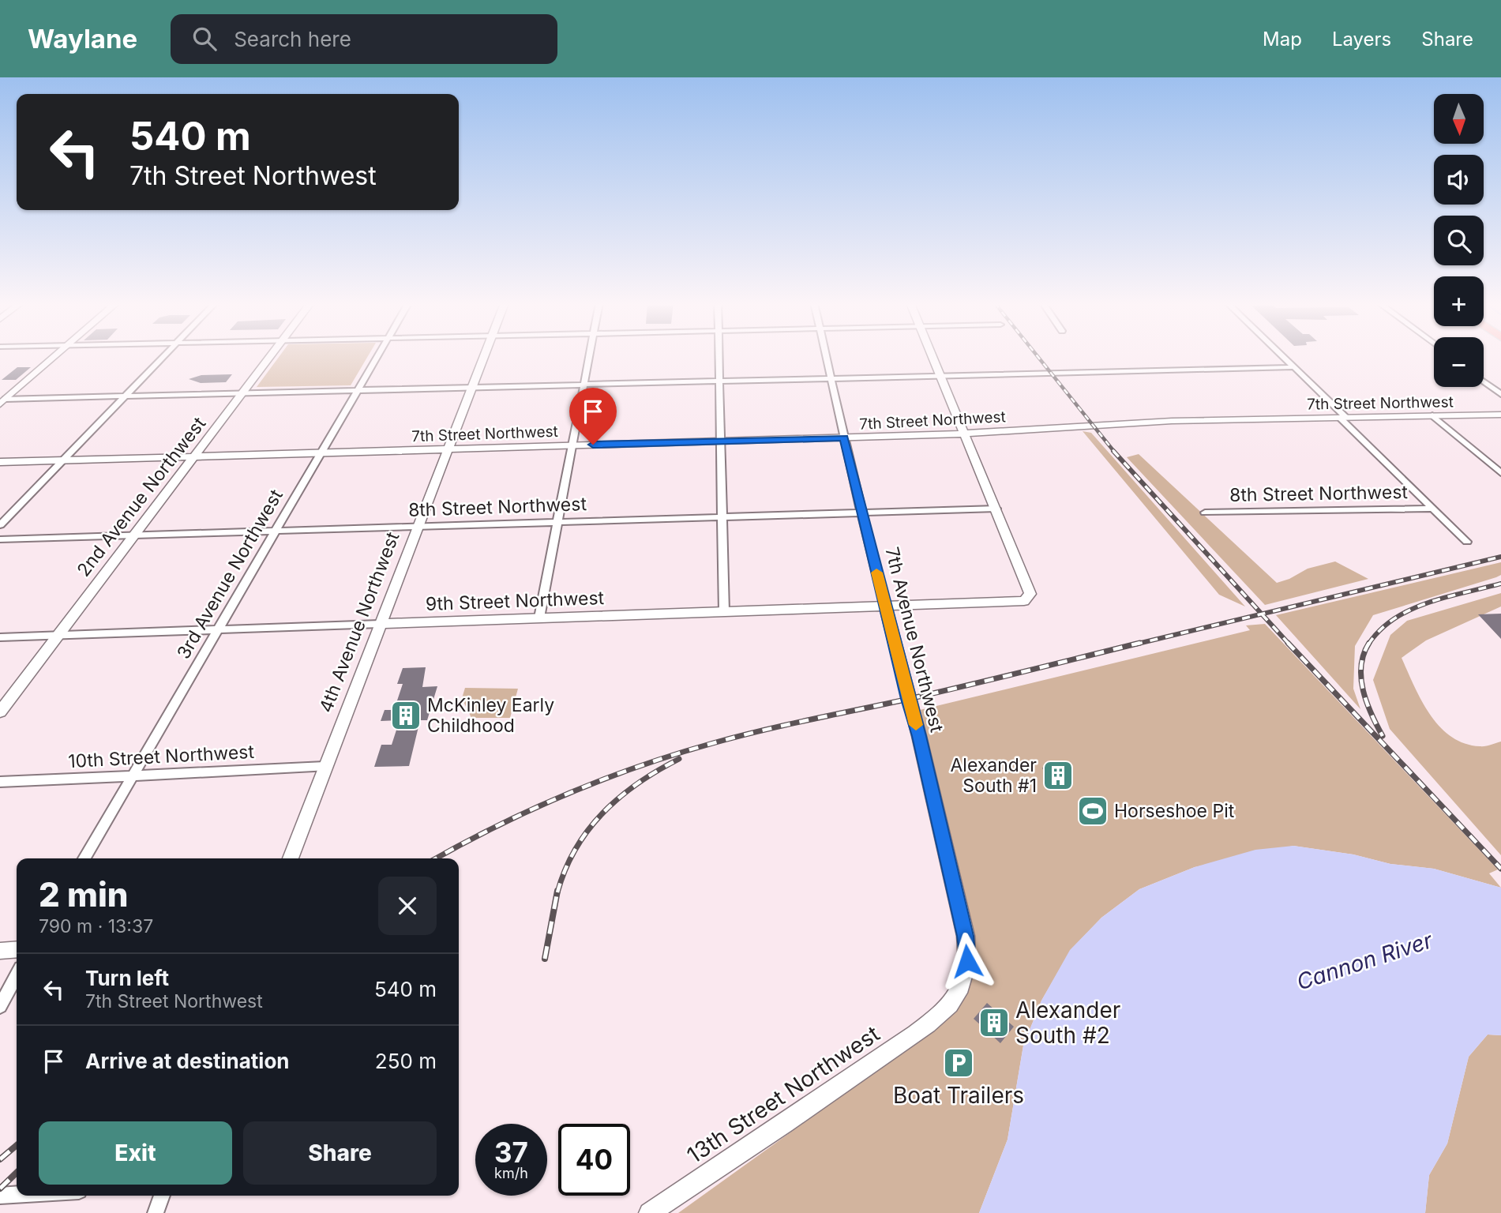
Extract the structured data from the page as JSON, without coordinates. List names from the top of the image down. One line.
{"streets":{"street":["7th Street Northwest","8th Street Northwest","2nd Avenue Northwest","3rd Avenue Northwest","9th Street Northwest","4th Avenue Northwest","7th Avenue Northwest","10th Street Northwest","13th Street Northwest"]},"crossings":[["7th Street Northwest","2nd Avenue Northwest"],["7th Street Northwest","3rd Avenue Northwest"],["7th Street Northwest","4th Avenue Northwest"],["7th Street Northwest","7th Avenue Northwest"],["8th Street Northwest","2nd Avenue Northwest"],["8th Street Northwest","3rd Avenue Northwest"],["8th Street Northwest","9th Street Northwest"],["8th Street Northwest","4th Avenue Northwest"],["8th Street Northwest","7th Avenue Northwest"],["2nd Avenue Northwest","9th Street Northwest"],["3rd Avenue Northwest","9th Street Northwest"],["3rd Avenue Northwest","10th Street Northwest"],["9th Street Northwest","4th Avenue Northwest"],["9th Street Northwest","7th Avenue Northwest"],["4th Avenue Northwest","10th Street Northwest"],["7th Avenue Northwest","13th Street Northwest"]],"water":["Cannon River"],"places":{"building":["McKinley Early Childhood","Alexander South #1","Alexander South #2"],"sports":["Horseshoe Pit"],"parking":["Boat Trailers"]},"north":"bottom","page":{"header":"Waylane","search":"Search here","nav":["Map","Layers","Share"],"map_buttons":["+","−"],"turn":["540 m","7th Street Northwest"],"heading":["2 min","790 m · 13:37"],"list":[{"name":"Turn left","note":"7th Street Northwest","value":"540 m"},{"name":"Arrive at destination","value":"250 m"}],"buttons":["Exit","Share"],"speed":"37 km/h","limit":"40"}}
